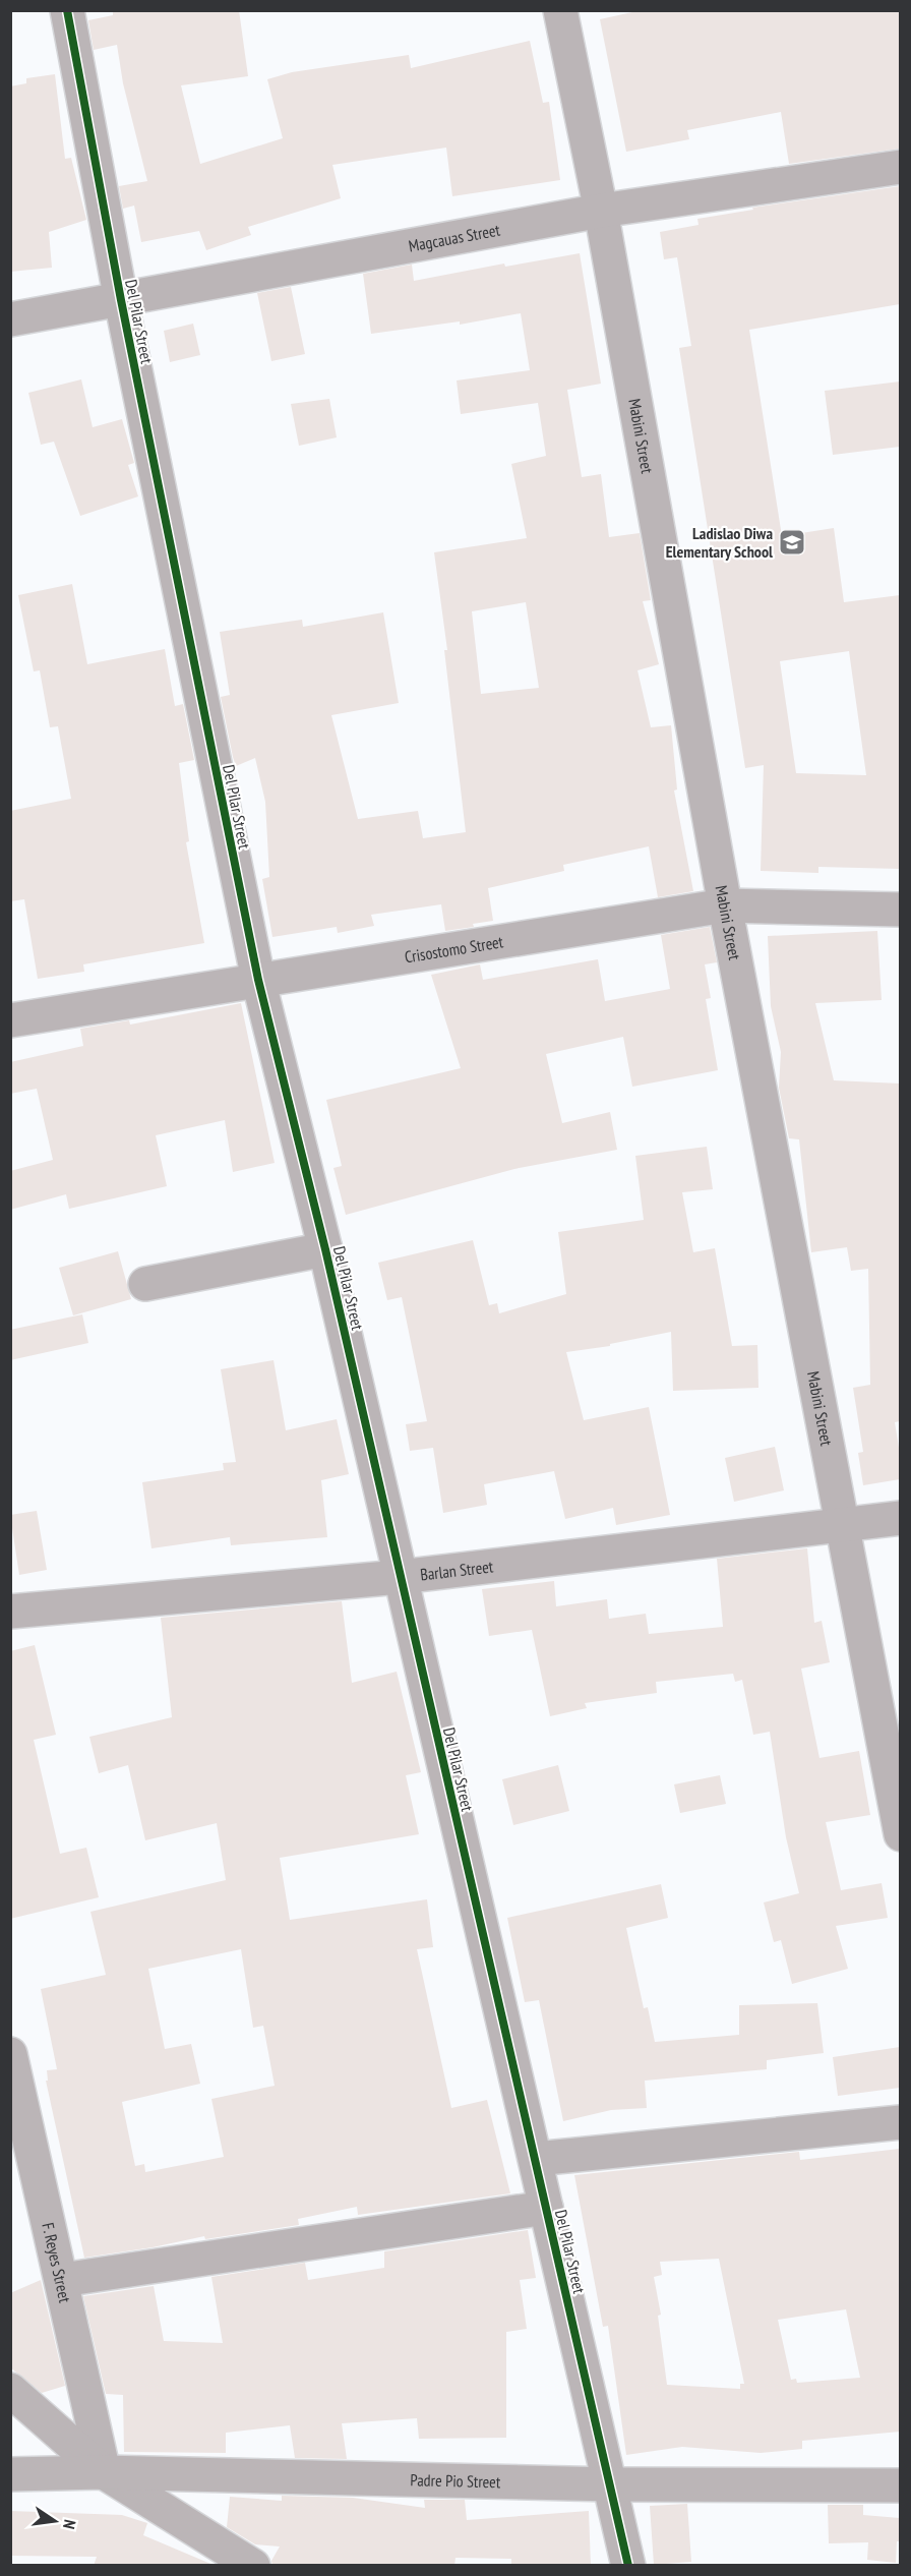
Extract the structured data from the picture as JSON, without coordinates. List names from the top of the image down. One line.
{"streets":{"street":["Magcauas Street","Del Pilar Street","Mabini Street","Crisostomo Street","Barlan Street","F. Reyes Street","Padre Pio Street"]},"crossings":[["Magcauas Street","Del Pilar Street"],["Magcauas Street","Mabini Street"],["Del Pilar Street","Crisostomo Street"],["Del Pilar Street","Barlan Street"],["Del Pilar Street","Padre Pio Street"],["Mabini Street","Crisostomo Street"],["Mabini Street","Barlan Street"],["F. Reyes Street","Padre Pio Street"]],"places":{"school or university":["Ladislao Diwa Elementary School"]},"north":"right"}
